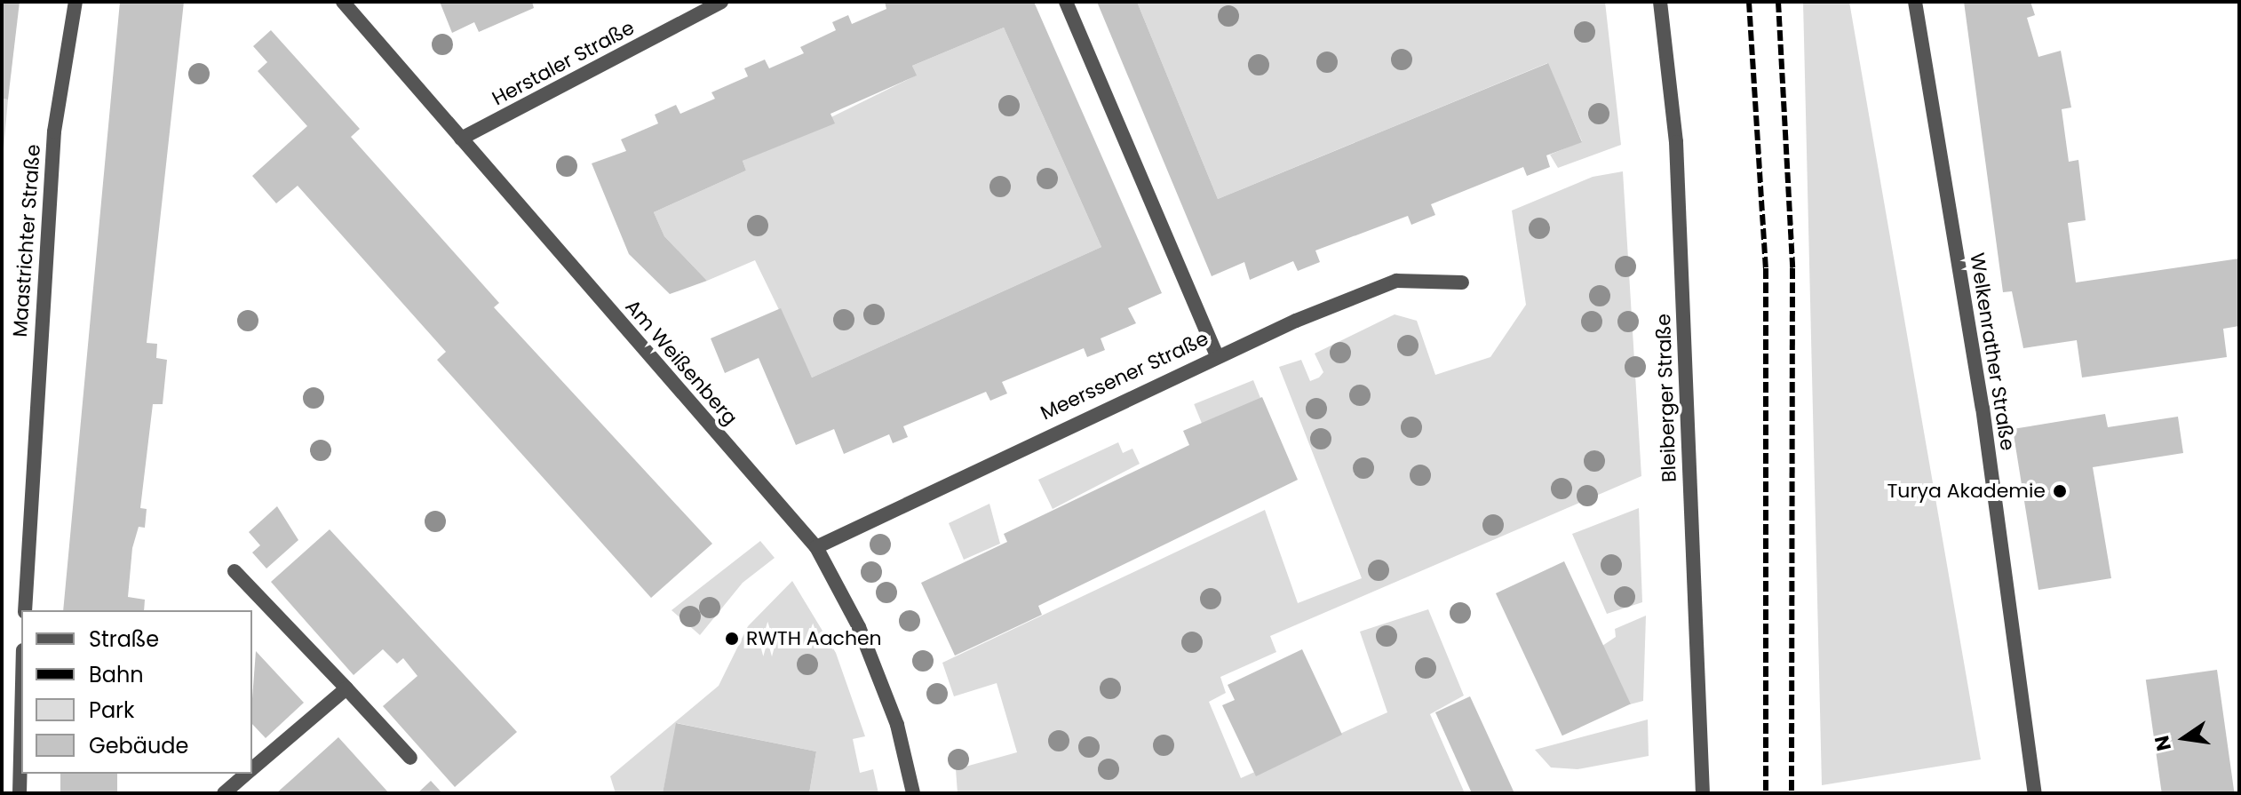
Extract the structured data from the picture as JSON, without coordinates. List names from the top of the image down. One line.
{"streets":{"street":["Herstaler Straße","Maastrichter Straße","Welkenrather Straße","Am Weißenberg","Meerssener Straße","Bleiberger Straße"]},"crossings":[["Herstaler Straße","Am Weißenberg"],["Am Weißenberg","Meerssener Straße"]],"places":["Turya Akademie","RWTH Aachen"],"legend":["Straße","Bahn","Park","Gebäude"],"north":"left"}
